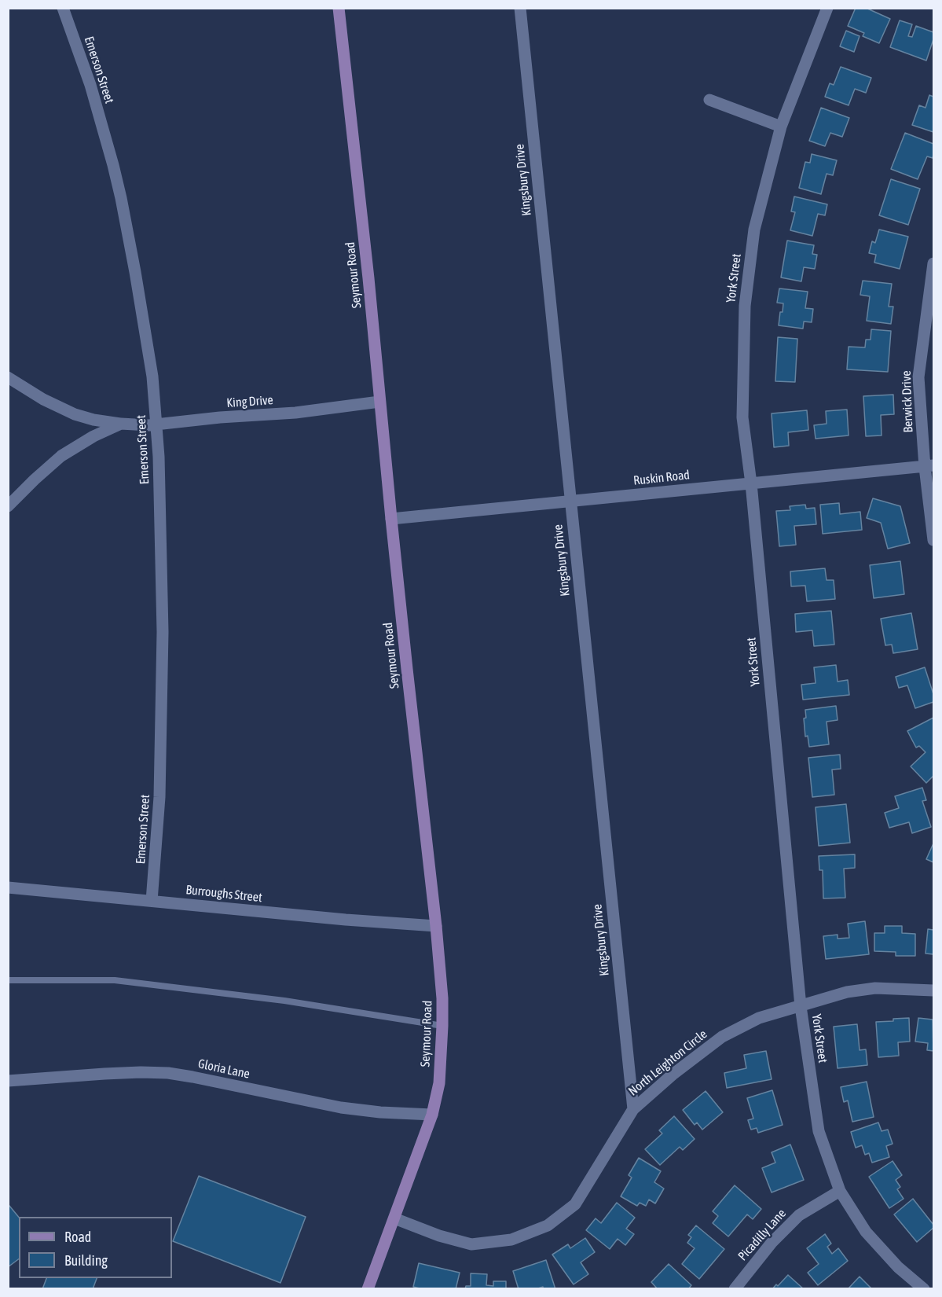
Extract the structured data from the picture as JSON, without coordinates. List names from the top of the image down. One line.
{"streets":{"street":["Emerson Street","Kingsbury Drive","Seymour Road","York Street","King Drive","Berwick Drive","Ruskin Road","Burroughs Street","North Leighton Circle","Gloria Lane","Picadilly Lane"]},"crossings":[["Emerson Street","King Drive"],["Emerson Street","Burroughs Street"],["Kingsbury Drive","Ruskin Road"],["Kingsbury Drive","North Leighton Circle"],["Seymour Road","King Drive"],["Seymour Road","Ruskin Road"],["Seymour Road","Burroughs Street"],["Seymour Road","North Leighton Circle"],["Seymour Road","Gloria Lane"],["York Street","Ruskin Road"],["York Street","North Leighton Circle"],["York Street","Picadilly Lane"],["Berwick Drive","Ruskin Road"]],"legend":["Road","Building"]}
